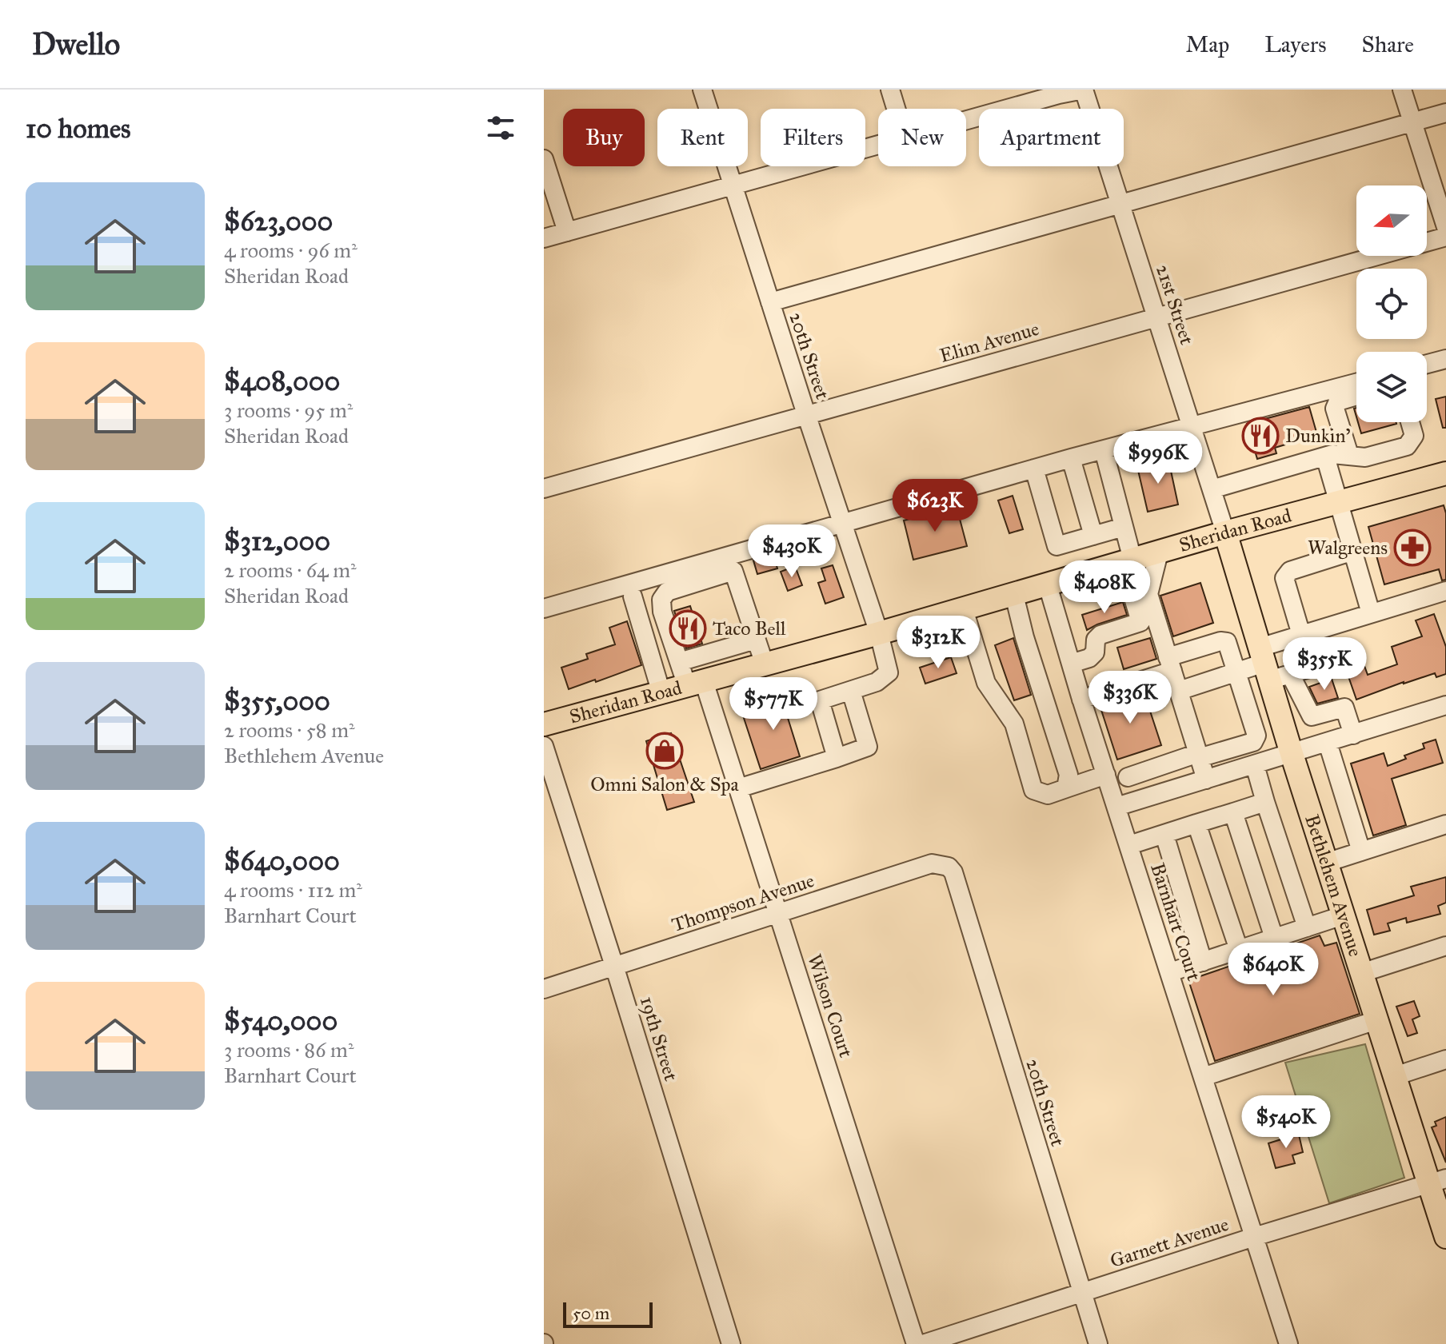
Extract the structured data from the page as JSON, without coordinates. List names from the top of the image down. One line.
{"streets":{"main road":["Sheridan Road","Bethlehem Avenue"],"street":["21st Street","Elim Avenue","20th Street","Thompson Avenue","Barnhart Court","Wilson Court","19th Street","Garnett Avenue"]},"crossings":[["21st Street","Elim Avenue"],["21st Street","Sheridan Road"],["21st Street","Bethlehem Avenue"],["Elim Avenue","20th Street"],["20th Street","Sheridan Road"],["20th Street","Thompson Avenue"],["20th Street","Garnett Avenue"],["Sheridan Road","Bethlehem Avenue"],["Sheridan Road","Barnhart Court"],["Sheridan Road","Wilson Court"],["Bethlehem Avenue","Garnett Avenue"],["Thompson Avenue","Wilson Court"],["Thompson Avenue","19th Street"],["Barnhart Court","Garnett Avenue"]],"places":{"restaurant":["Dunkin'","Taco Bell"],"pharmacy":["Walgreens"],"shop":["Omni Salon & Spa"]},"scale_bar":"50 m","north":"left","page":{"header":"Dwello","nav":["Map","Layers","Share"],"heading":"10 homes","chip":["Buy","Rent","Filters","New","Apartment"],"list":[{"name":"$623,000","note":"4 rooms · 96 m² · Sheridan Road"},{"name":"$408,000","note":"3 rooms · 95 m² · Sheridan Road"},{"name":"$312,000","note":"2 rooms · 64 m² · Sheridan Road"},{"name":"$355,000","note":"2 rooms · 58 m² · Bethlehem Avenue"},{"name":"$640,000","note":"4 rooms · 112 m² · Barnhart Court"},{"name":"$540,000","note":"3 rooms · 86 m² · Barnhart Court"}],"price":["$996K","$623K","$430K","$408K","$312K","$355K","$336K","$577K","$640K","$540K"],"scale":"50 m"}}
